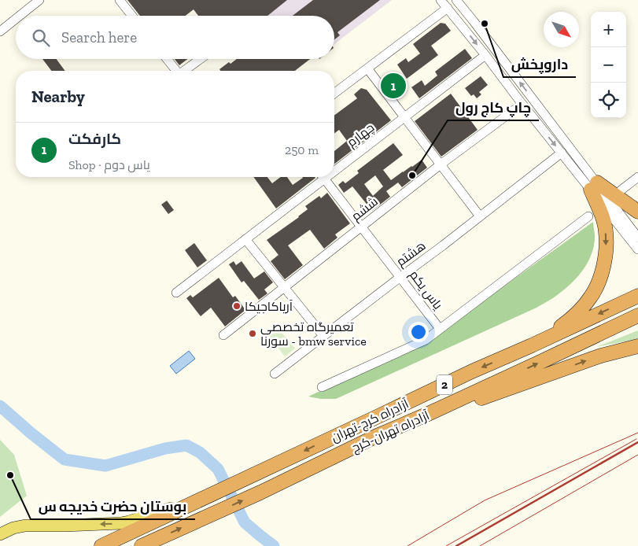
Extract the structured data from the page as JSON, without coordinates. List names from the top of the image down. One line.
{"streets":{"highway":["2","آزادراه کرج-تهران","آزادراه تهران-کرج"],"street":["چهارم","ششم","هشتم","یاس یکم"]},"crossings":[["ششم","یاس یکم"],["هشتم","یاس یکم"]],"places":["داروپخش","چاپ کاج رول","آریاکاجیکا","تعمیرگاه تخصصی سورنا - bmw service","بوستان حضرت خدیجه س"],"north":"bottom right","page":{"map_buttons":["+","−"],"search":"Search here","heading":"Nearby","pins":"1","list":[{"mark":"1","name":"کارفکت","note":"Shop · یاس دوم","value":"250 m"}]}}
